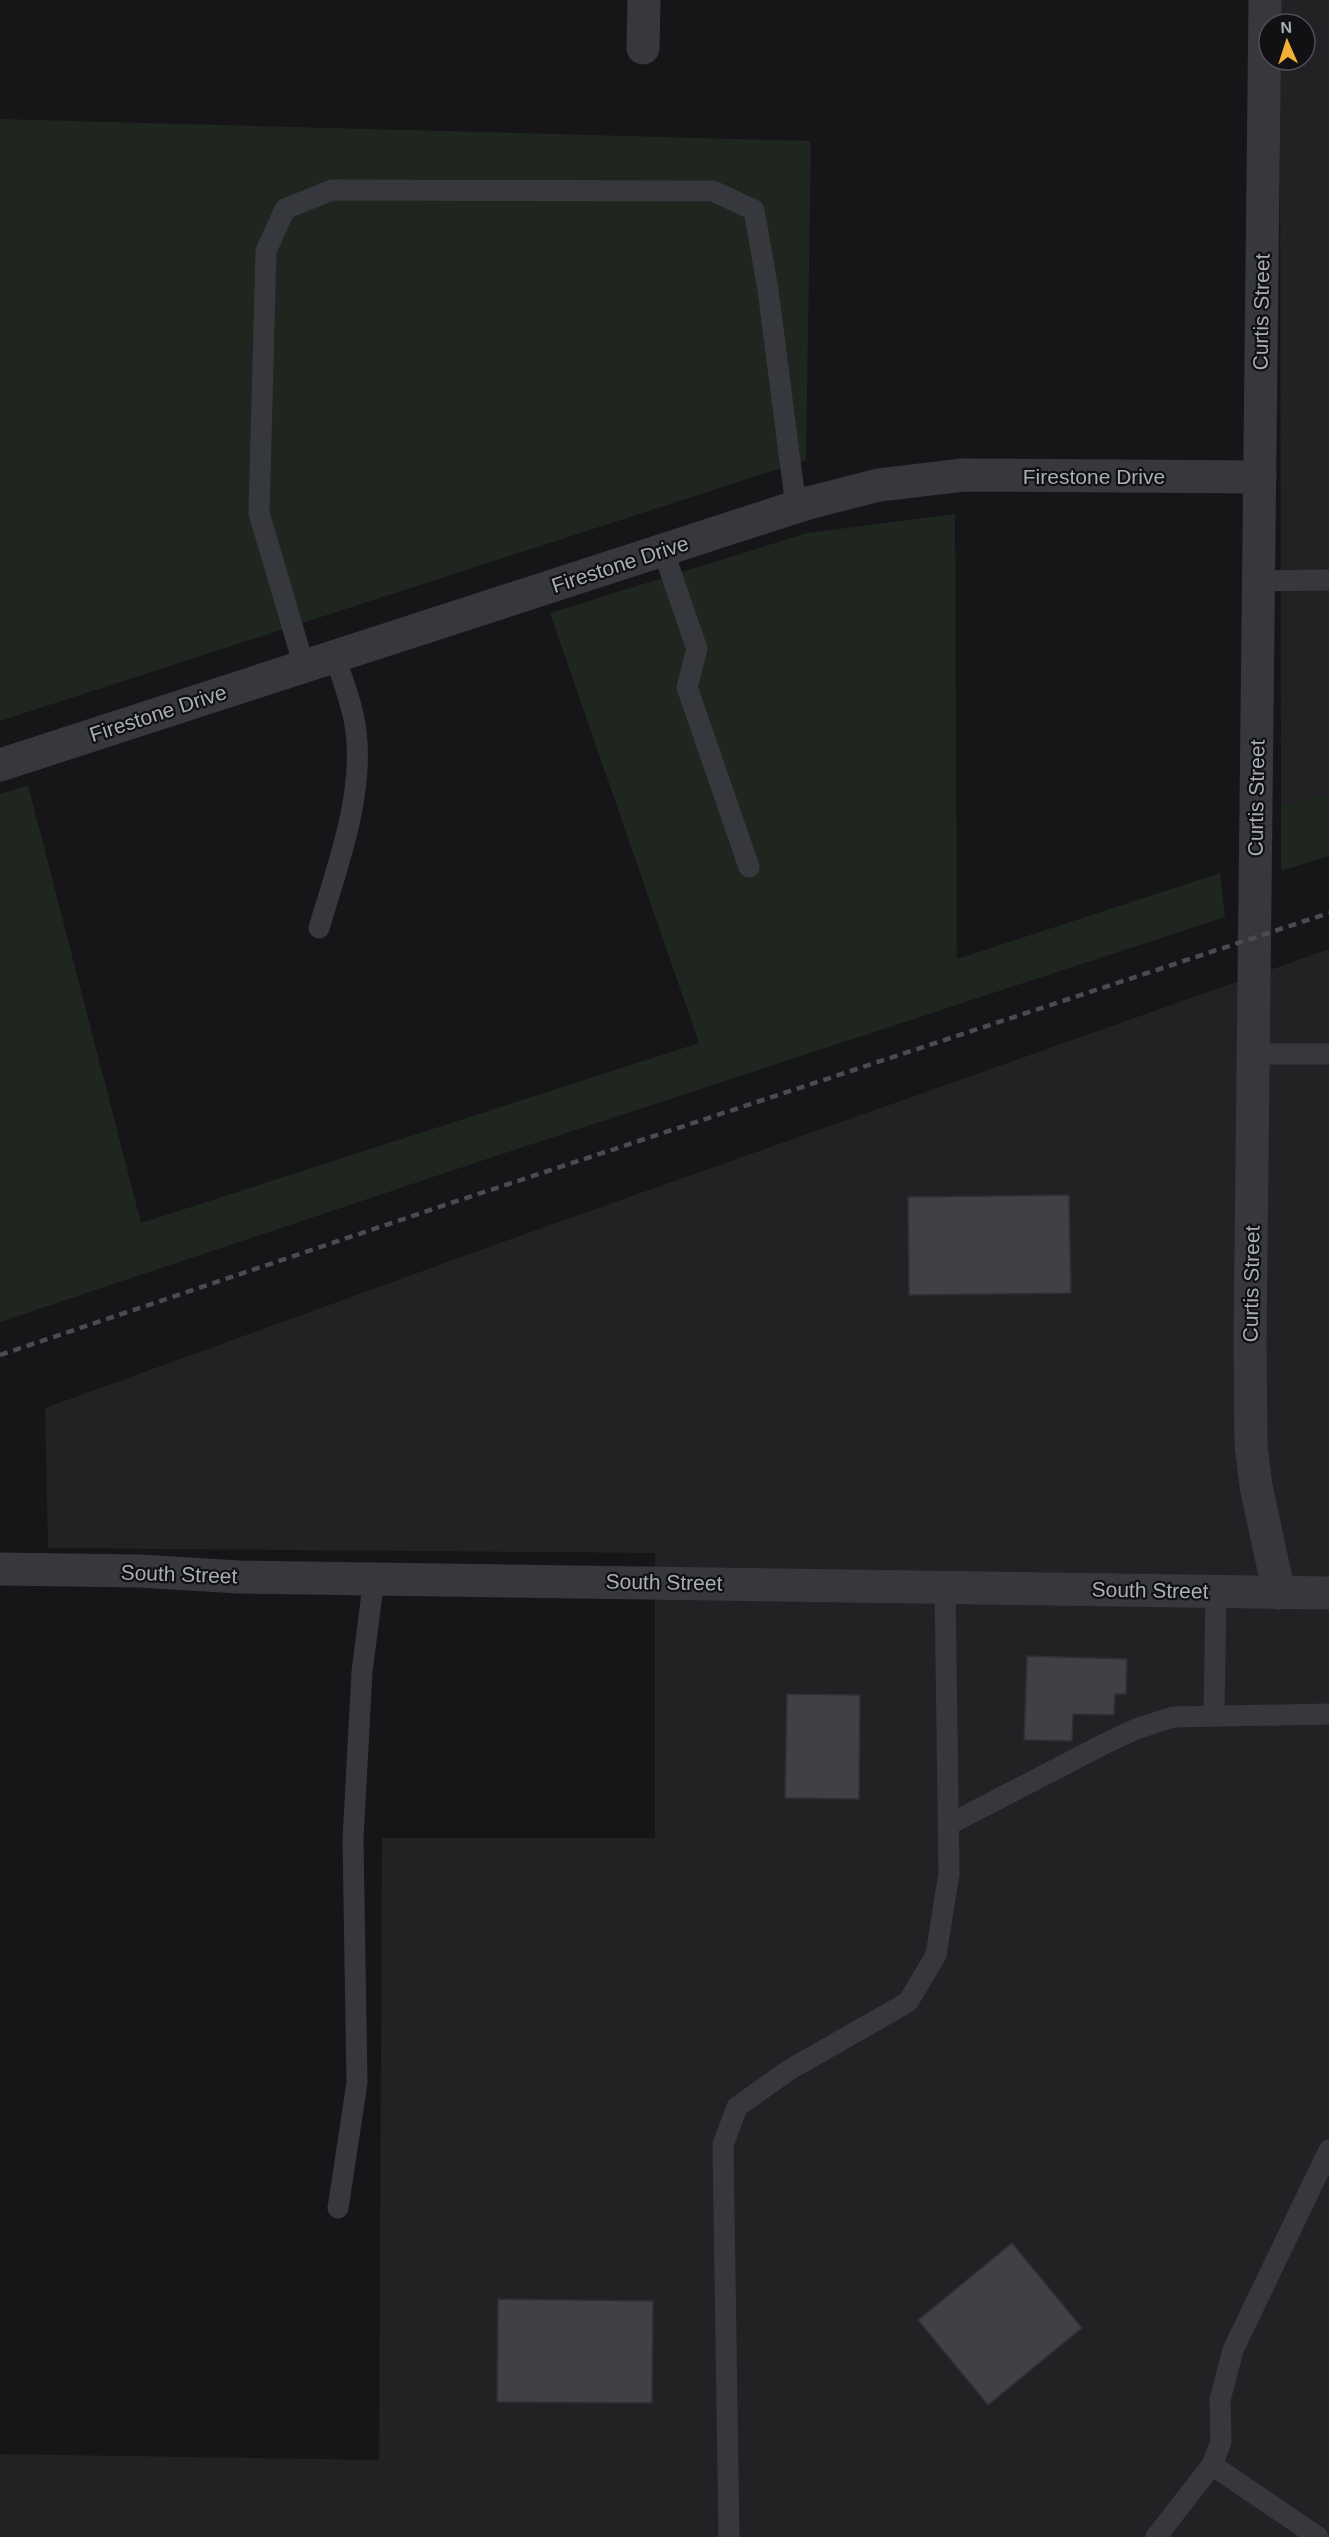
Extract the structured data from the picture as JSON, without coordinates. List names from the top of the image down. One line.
{"streets":{"street":["Curtis Street","Firestone Drive","South Street"]},"crossings":[["Curtis Street","Firestone Drive"],["Curtis Street","South Street"]],"north":"top"}
